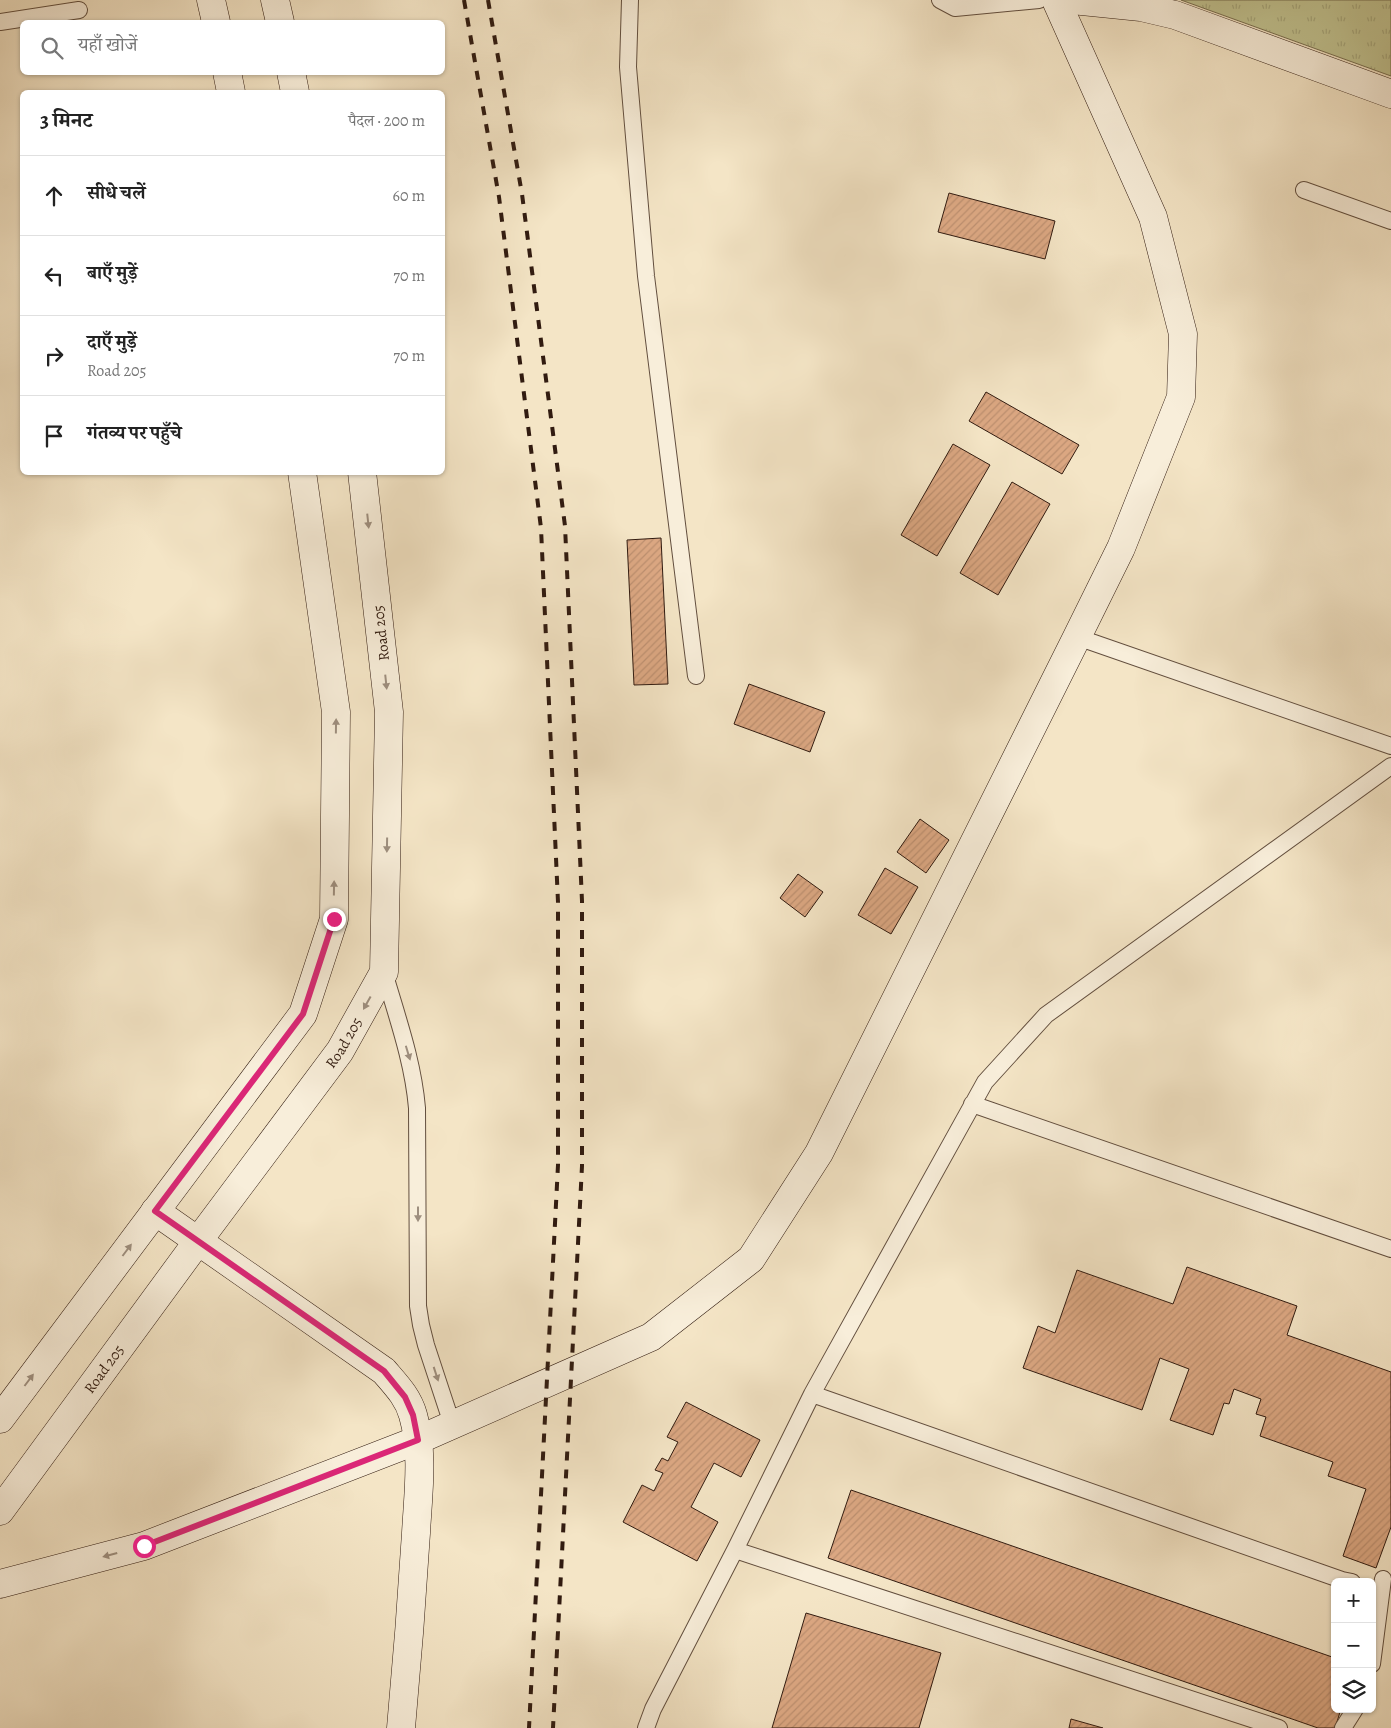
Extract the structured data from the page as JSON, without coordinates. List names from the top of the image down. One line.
{"streets":{"street":["Road 205"]},"page":{"search":"यहाँ खोजें","heading":["3 मिनट","पैदल · 200 m"],"list":[["सीधे चलें","60 m"],["बाएँ मुड़ें","70 m"],["दाएँ मुड़ें","Road 205","70 m"],"गंतव्य पर पहुँचे"],"map_buttons":["+","−"]}}
